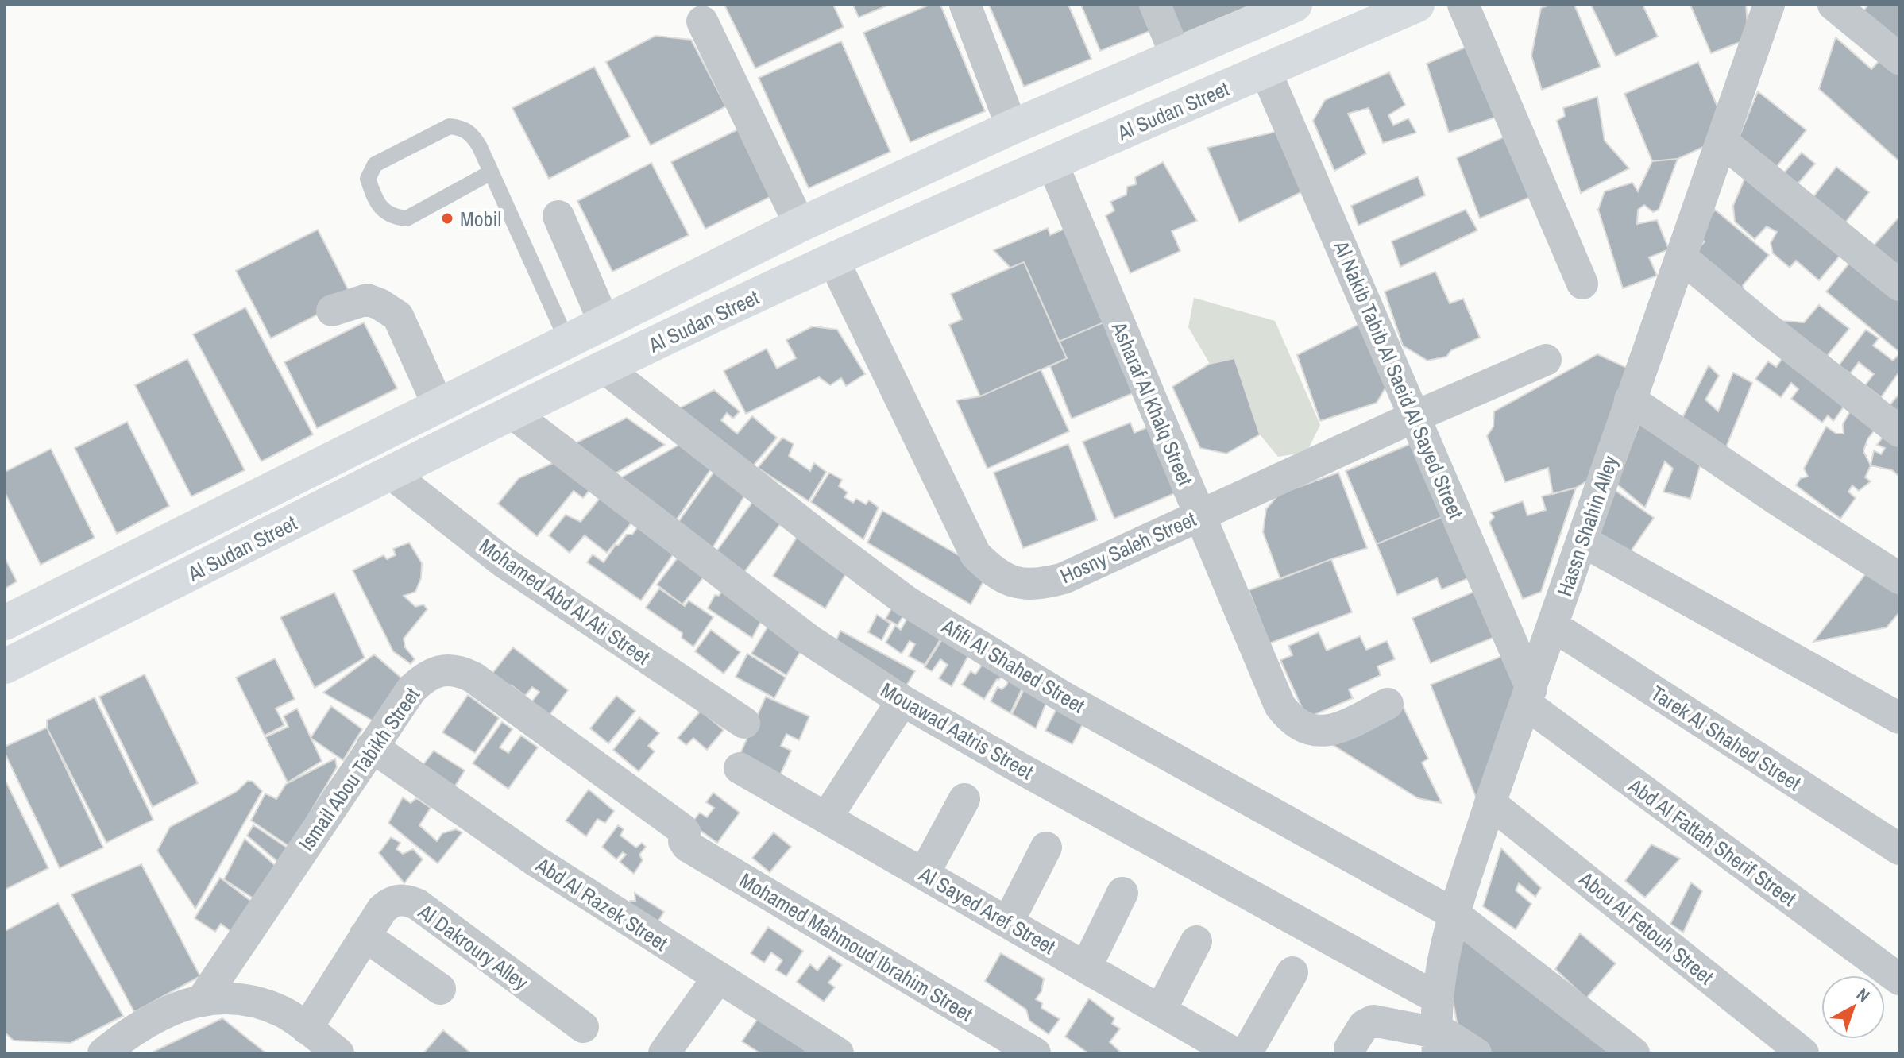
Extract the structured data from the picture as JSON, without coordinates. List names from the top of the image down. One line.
{"streets":{"main road":["Al Sudan Street"],"street":["Al Nakib Tabib Al Saeid Al Sayed Street","Asharaf Al Khalq Street","Hassn Shahin Alley","Hosny Saleh Street","Mohamed Abd Al Ati Street","Afifi Al Shahed Street","Mouawad Aatris Street","Tarek Al Shahed Street","Ismail Abou Tabikh Street","Abd Al Fattah Sherif Street","Abd Al Razek Street","Al Sayed Aref Street","Abou Al Fetouh Street","Al Dakroury Alley","Mohamed Mahmoud Ibrahim Street"]},"crossings":[["Al Sudan Street","Al Nakib Tabib Al Saeid Al Sayed Street"],["Al Sudan Street","Asharaf Al Khalq Street"],["Al Sudan Street","Hosny Saleh Street"],["Al Sudan Street","Mohamed Abd Al Ati Street"],["Al Sudan Street","Afifi Al Shahed Street"],["Al Sudan Street","Mouawad Aatris Street"],["Al Nakib Tabib Al Saeid Al Sayed Street","Hassn Shahin Alley"],["Al Nakib Tabib Al Saeid Al Sayed Street","Hosny Saleh Street"],["Al Nakib Tabib Al Saeid Al Sayed Street","Abd Al Fattah Sherif Street"],["Asharaf Al Khalq Street","Hosny Saleh Street"],["Hassn Shahin Alley","Afifi Al Shahed Street"],["Hassn Shahin Alley","Mouawad Aatris Street"],["Hassn Shahin Alley","Tarek Al Shahed Street"],["Hassn Shahin Alley","Abd Al Fattah Sherif Street"],["Hassn Shahin Alley","Abou Al Fetouh Street"],["Ismail Abou Tabikh Street","Abd Al Razek Street"],["Ismail Abou Tabikh Street","Mohamed Mahmoud Ibrahim Street"]],"places":["Mobil"],"north":"top right"}
